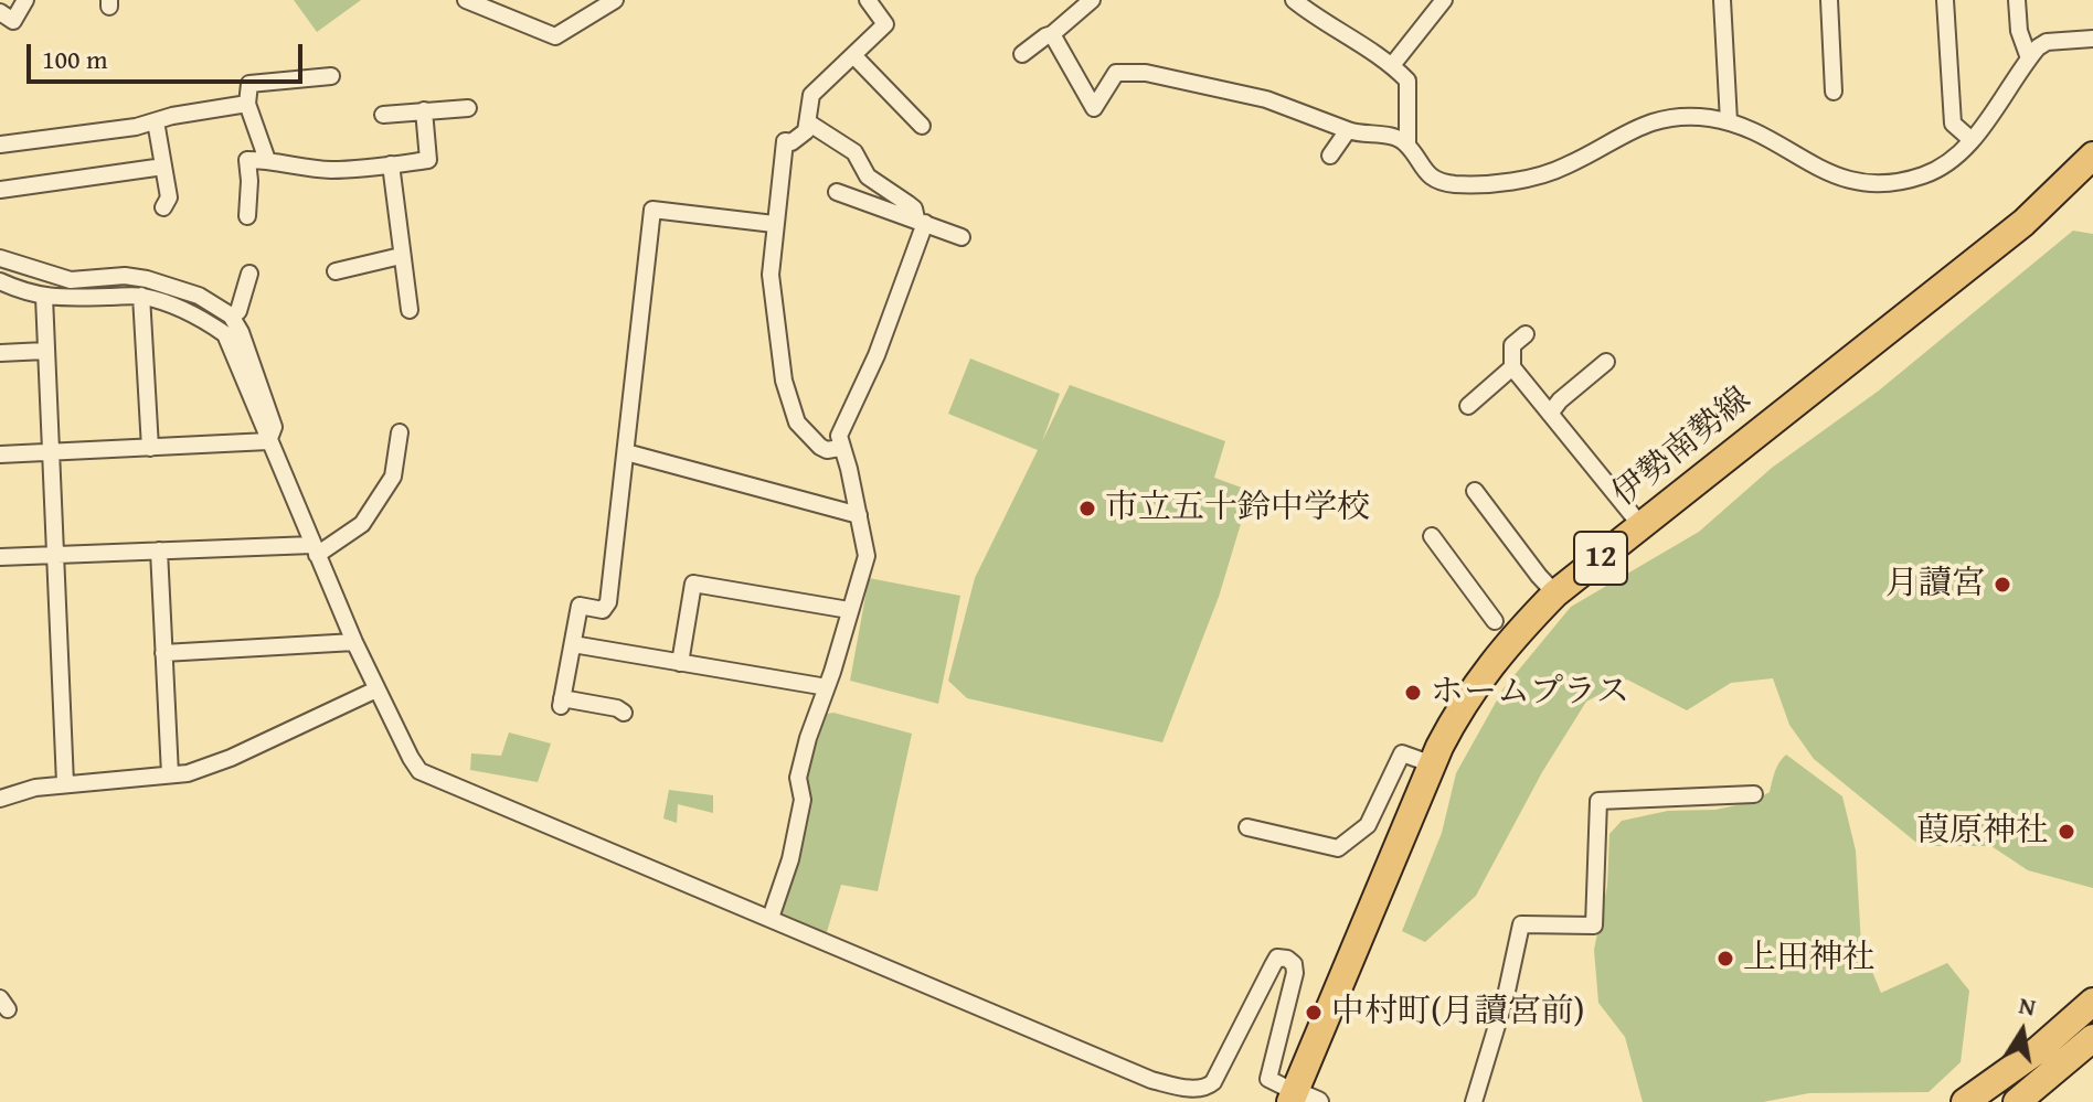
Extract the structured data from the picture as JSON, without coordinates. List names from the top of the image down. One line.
{"streets":{"main road":["伊勢南勢線","12"]},"places":["市立五十鈴中学校","月讀宮","ホームプラス","葭原神社","上田神社","中村町(月讀宮前)"],"scale_bar":"100 m","north":"top"}
